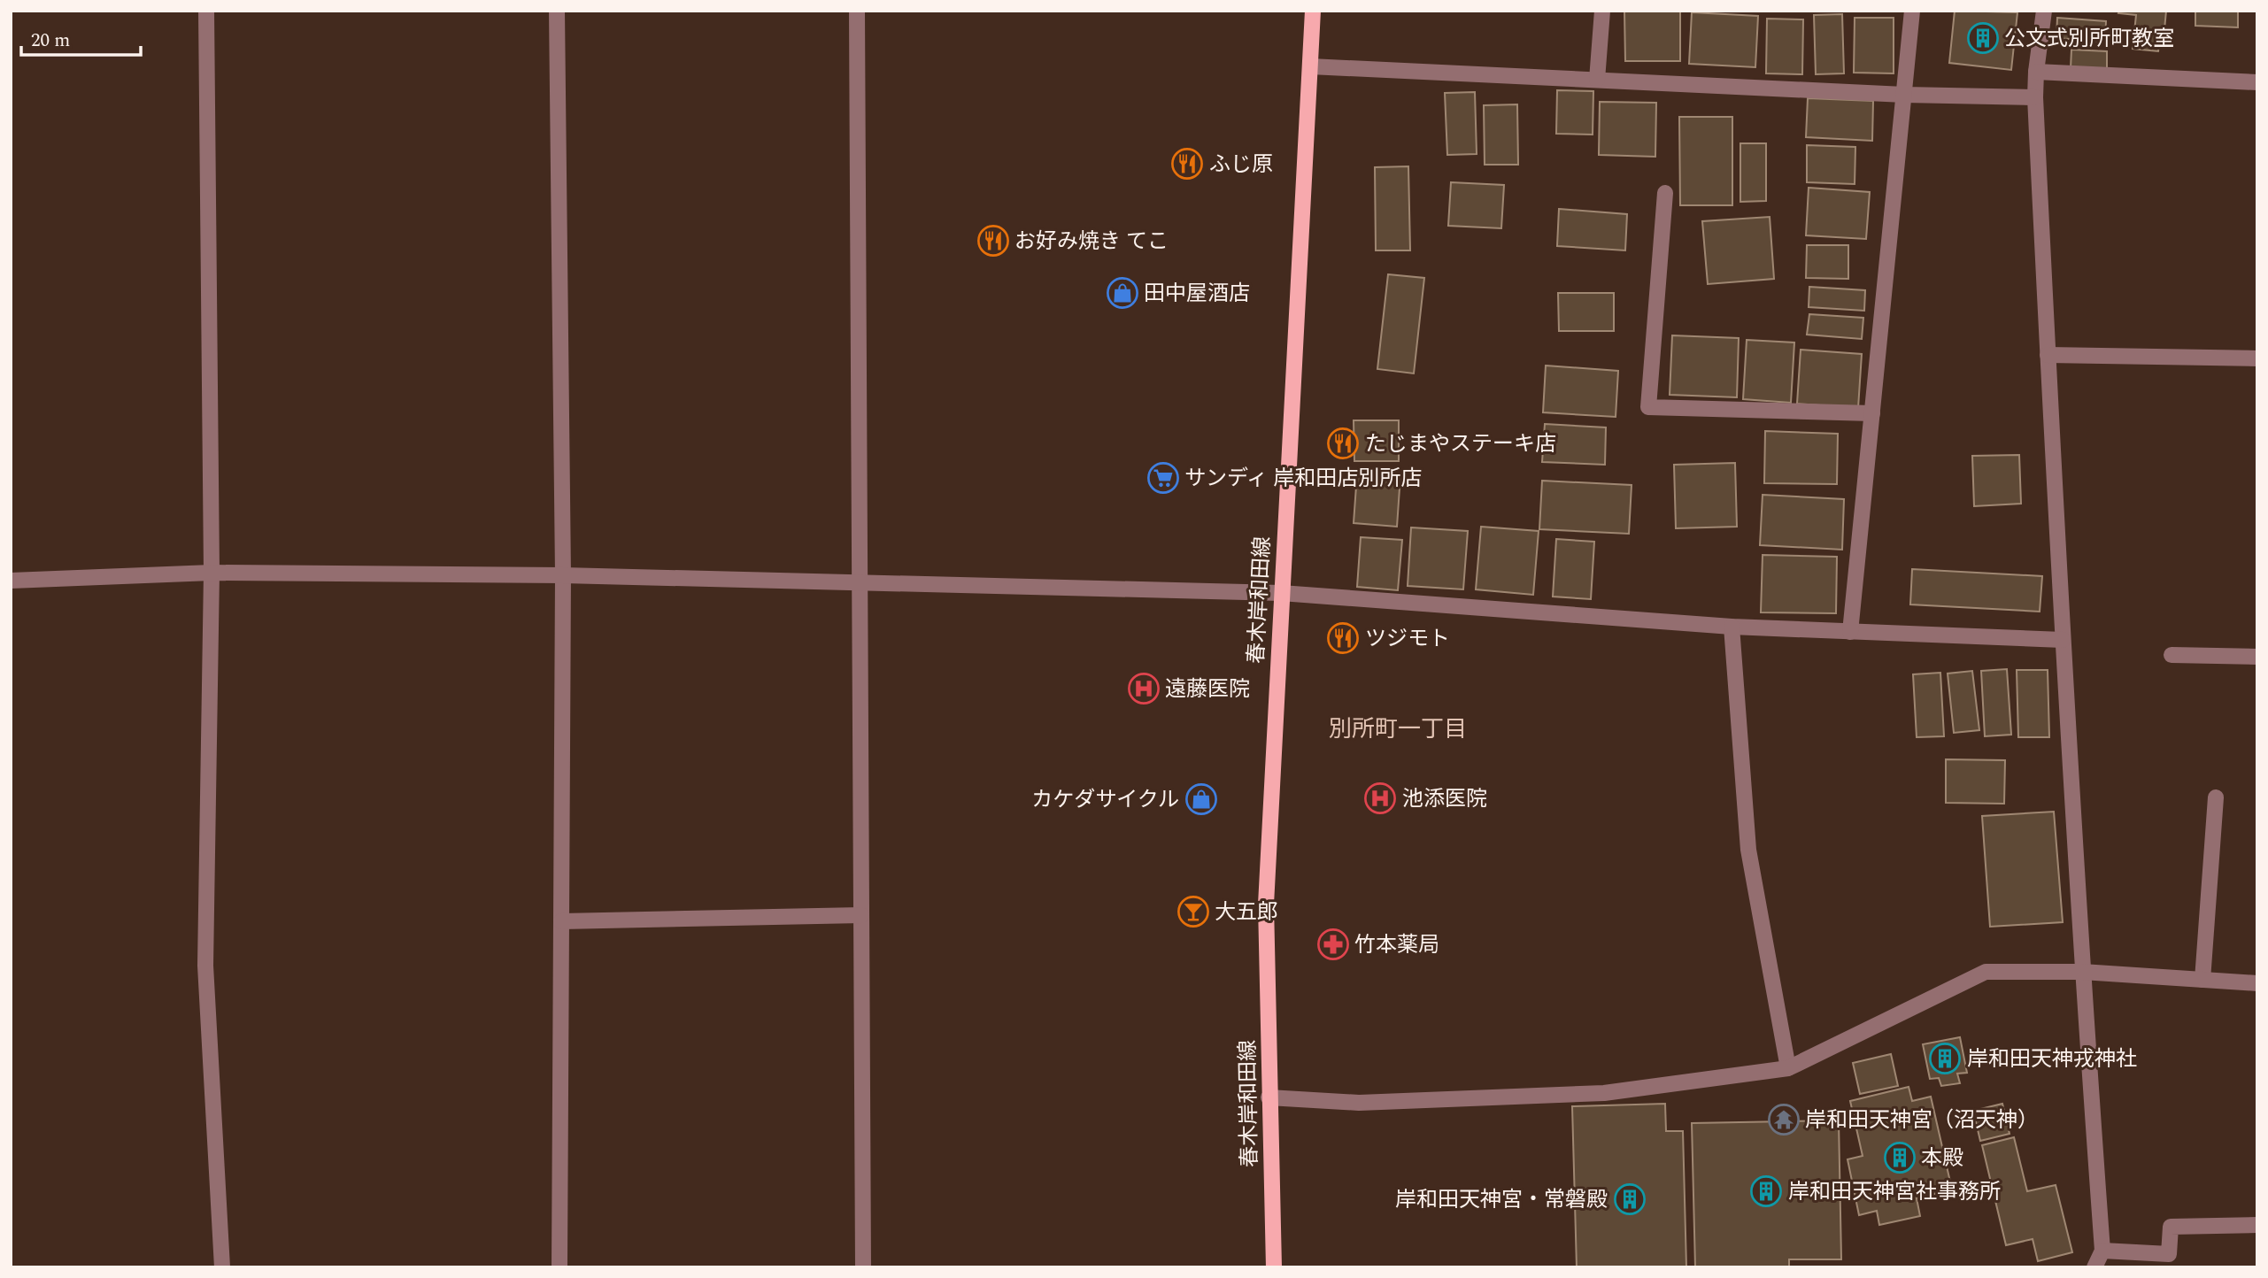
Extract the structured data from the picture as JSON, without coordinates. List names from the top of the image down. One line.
{"streets":{"main road":["春木岸和田線"]},"districts":["別所町一丁目"],"places":{"building":["公文式別所町教室","岸和田天神戎神社","本殿","岸和田天神宮社事務所","岸和田天神宮・常磐殿"],"restaurant":["ふじ原","お好み焼き てこ","たじまやステーキ店","ツジモト"],"shop":["田中屋酒店","カケダサイクル"],"supermarket":["サンディ 岸和田店別所店"],"hospital":["遠藤医院","池添医院"],"bar":["大五郎"],"pharmacy":["竹本薬局"],"temple":["岸和田天神宮（沼天神）"]},"scale_bar":"20 m"}
